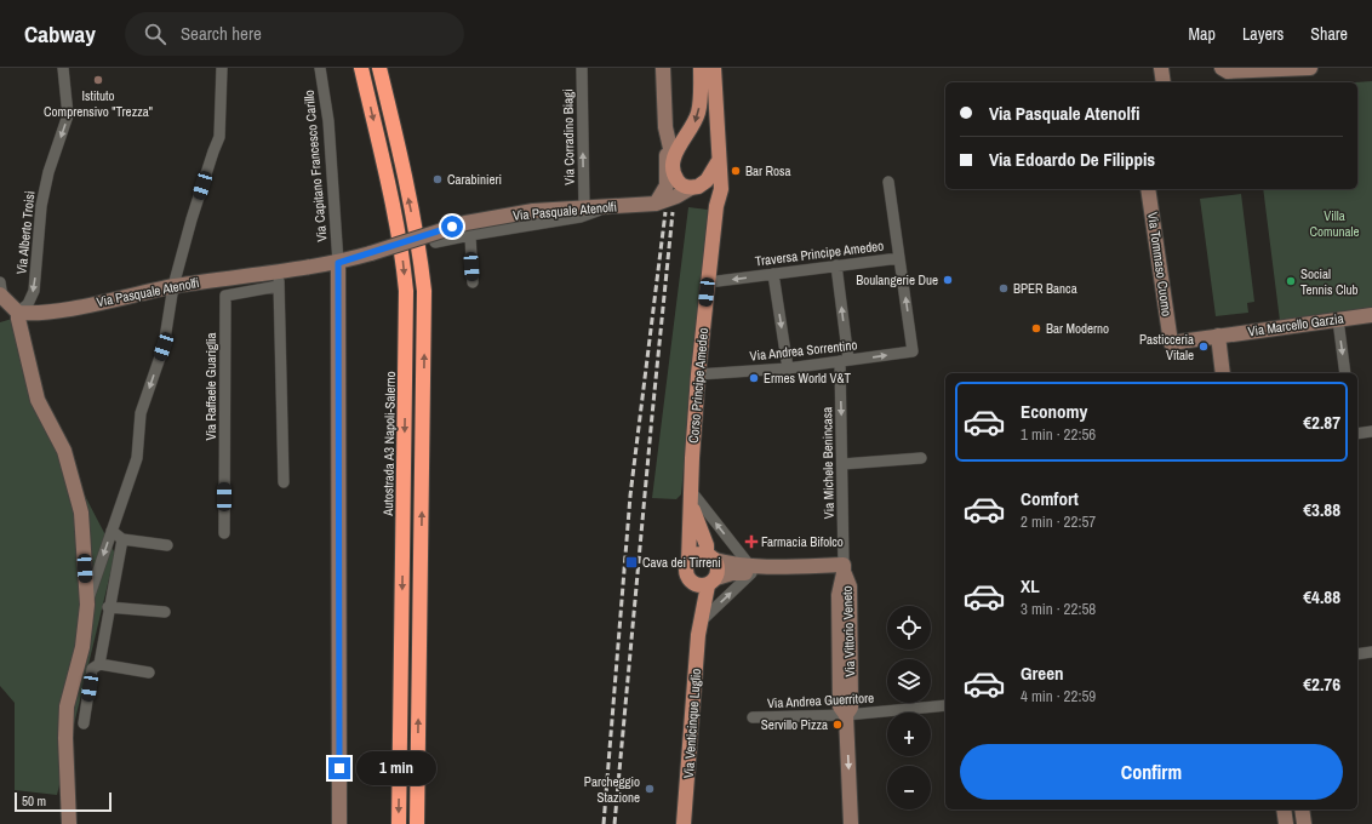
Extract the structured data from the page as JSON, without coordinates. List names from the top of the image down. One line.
{"streets":{"highway":["Autostrada A3 Napoli-Salerno"],"main road":["Corso Principe Amedeo","Via Venticinque Luglio"],"street":["Via Corradino Biagi","Via Capitano Francesco Carillo","Via Pasquale Atenolfi","Via Alberto Troisi","Traversa Principe Amedeo","Via Tommaso Cuomo","Via Marcello Garzia","Via Andrea Sorrentino","Via Raffaele Guariglia","Via Michele Benincasa","Via Vittorio Veneto","Via Andrea Guerritore"]},"crossings":[["Via Corradino Biagi","Via Pasquale Atenolfi"],["Via Capitano Francesco Carillo","Via Pasquale Atenolfi"],["Via Pasquale Atenolfi","Via Alberto Troisi"],["Traversa Principe Amedeo","Via Andrea Sorrentino"],["Traversa Principe Amedeo","Corso Principe Amedeo"],["Traversa Principe Amedeo","Via Michele Benincasa"],["Via Tommaso Cuomo","Via Marcello Garzia"],["Via Andrea Sorrentino","Corso Principe Amedeo"],["Via Andrea Sorrentino","Via Michele Benincasa"],["Via Michele Benincasa","Via Vittorio Veneto"],["Via Vittorio Veneto","Via Andrea Guerritore"]],"one_way":["Via Alberto Troisi","Via Vittorio Veneto"],"parks":["Villa Comunale"],"places":{"other":["Istituto Comprensivo \"Trezza\"","Bar Rosa","Carabinieri","Boulangerie Due","Social Tennis Club","BPER Banca","Bar Moderno","Pasticceria Vitale","Ermes World V&T","Servillo Pizza","Parcheggio Stazione"],"health":["Farmacia Bifolco"],"transit":["Cava dei Tirreni"]},"scale_bar":"50 m","page":{"header":"Cabway","search":"Search here","nav":["Map","Layers","Share"],"banner":["Via Pasquale Atenolfi","Via Edoardo De Filippis"],"list":[{"name":"Economy","note":"1 min · 22:56","value":"€2.87"},{"name":"Comfort","note":"2 min · 22:57","value":"€3.88"},{"name":"XL","note":"3 min · 22:58","value":"€4.88"},{"name":"Green","note":"4 min · 22:59","value":"€2.76"}],"map_buttons":["+","−"],"buttons":"Confirm","bubble":"1 min","scale":"50 m"}}
